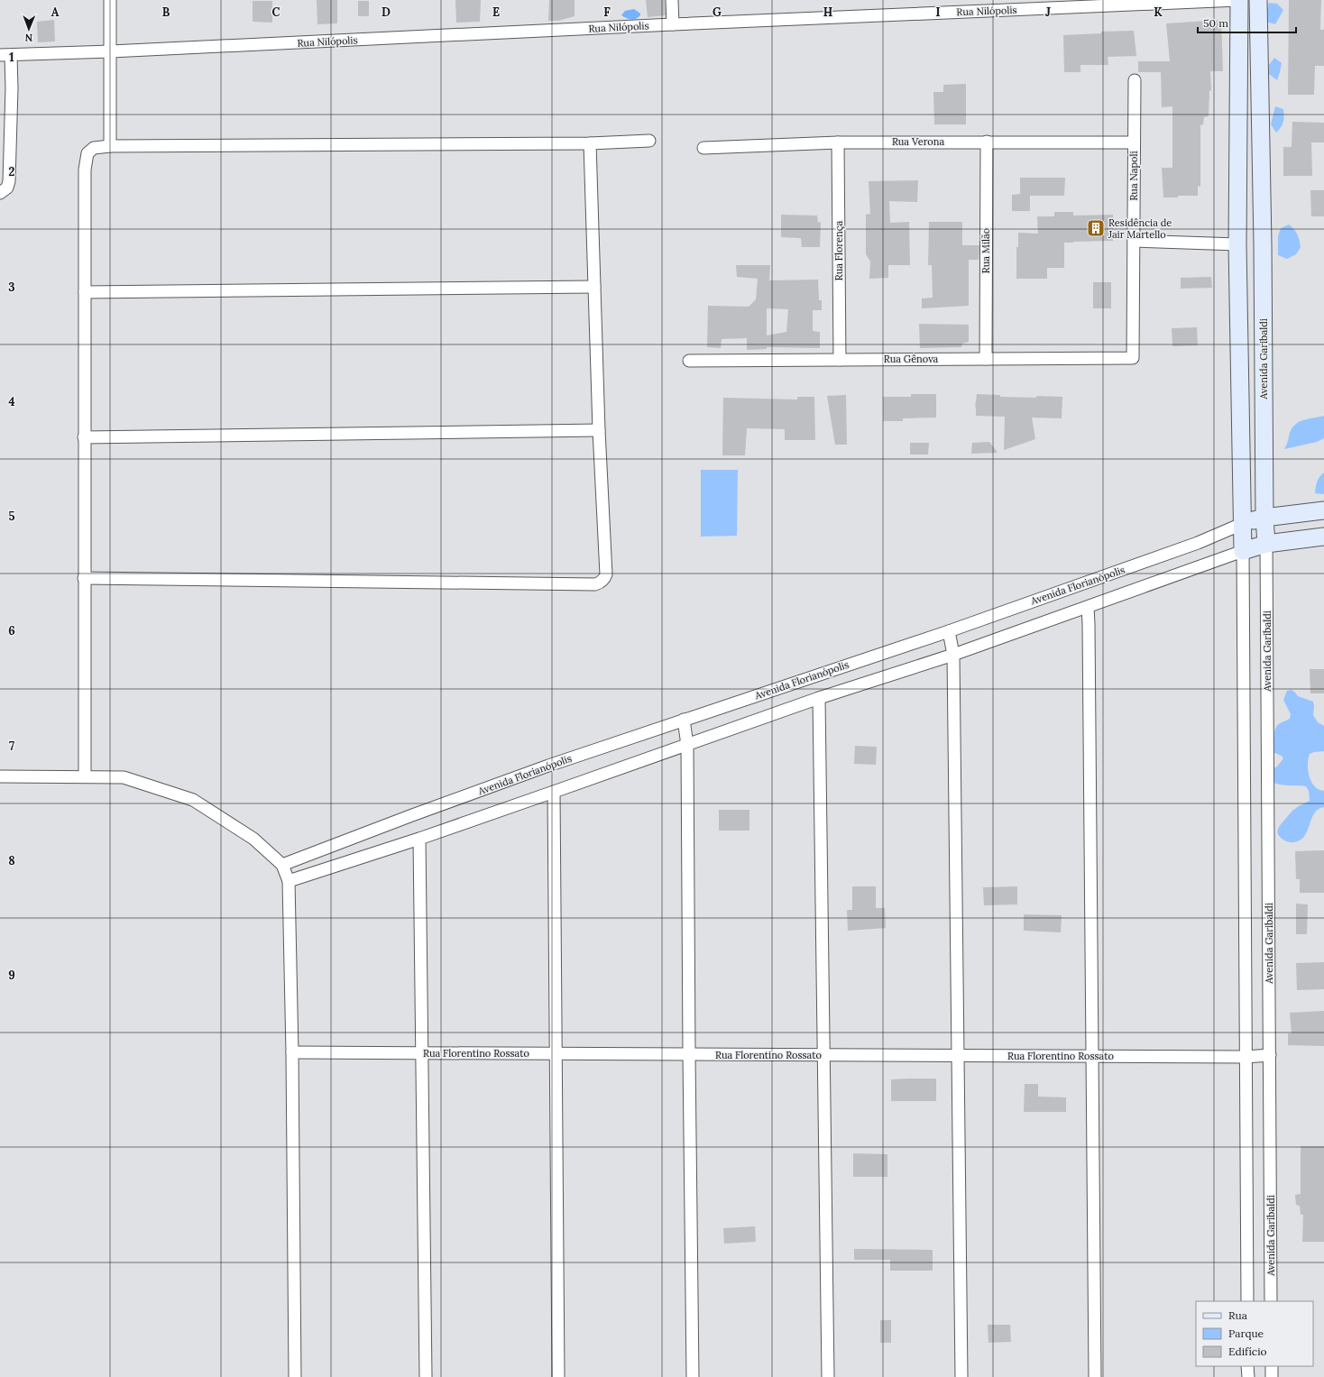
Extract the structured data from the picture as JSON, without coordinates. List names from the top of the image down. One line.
{"streets":{"street":["Rua Nilópolis","Rua Verona","Rua Napoli","Rua Florença","Rua Milão","Rua Gênova","Avenida Garibaldi","Avenida Florianópolis","Rua Florentino Rossato"]},"crossings":[["Rua Verona","Rua Napoli"],["Rua Verona","Rua Florença"],["Rua Verona","Rua Milão"],["Rua Napoli","Rua Gênova"],["Rua Florença","Rua Gênova"],["Rua Milão","Rua Gênova"],["Avenida Garibaldi","Avenida Florianópolis"],["Avenida Garibaldi","Rua Florentino Rossato"]],"places":{"building":["Residência de Jair Martello"]},"legend":["Rua","Parque","Edifício"],"scale_bar":"50 m","north":"bottom","grid":{"columns":["A","B","C","D","E","F","G","H","I","J","K"],"rows":["1","2","3","4","5","6","7","8","9"]}}
